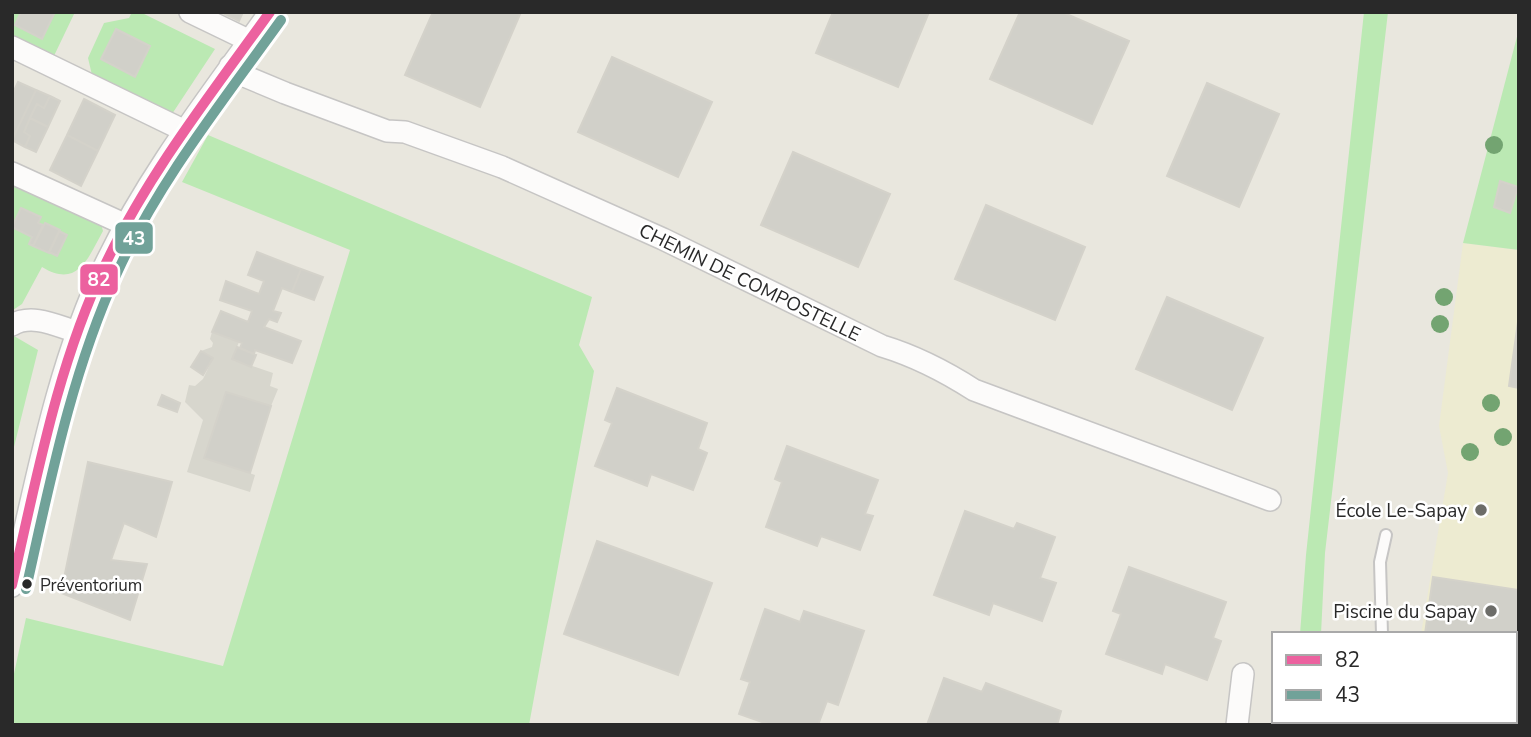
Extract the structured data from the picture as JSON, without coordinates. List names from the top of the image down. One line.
{"streets":{"street":["CHEMIN DE COMPOSTELLE"]},"places":["École Le-Sapay","Préventorium","Piscine du Sapay"],"lines":["transit line 82","transit line 43"],"legend":["82","43"]}
